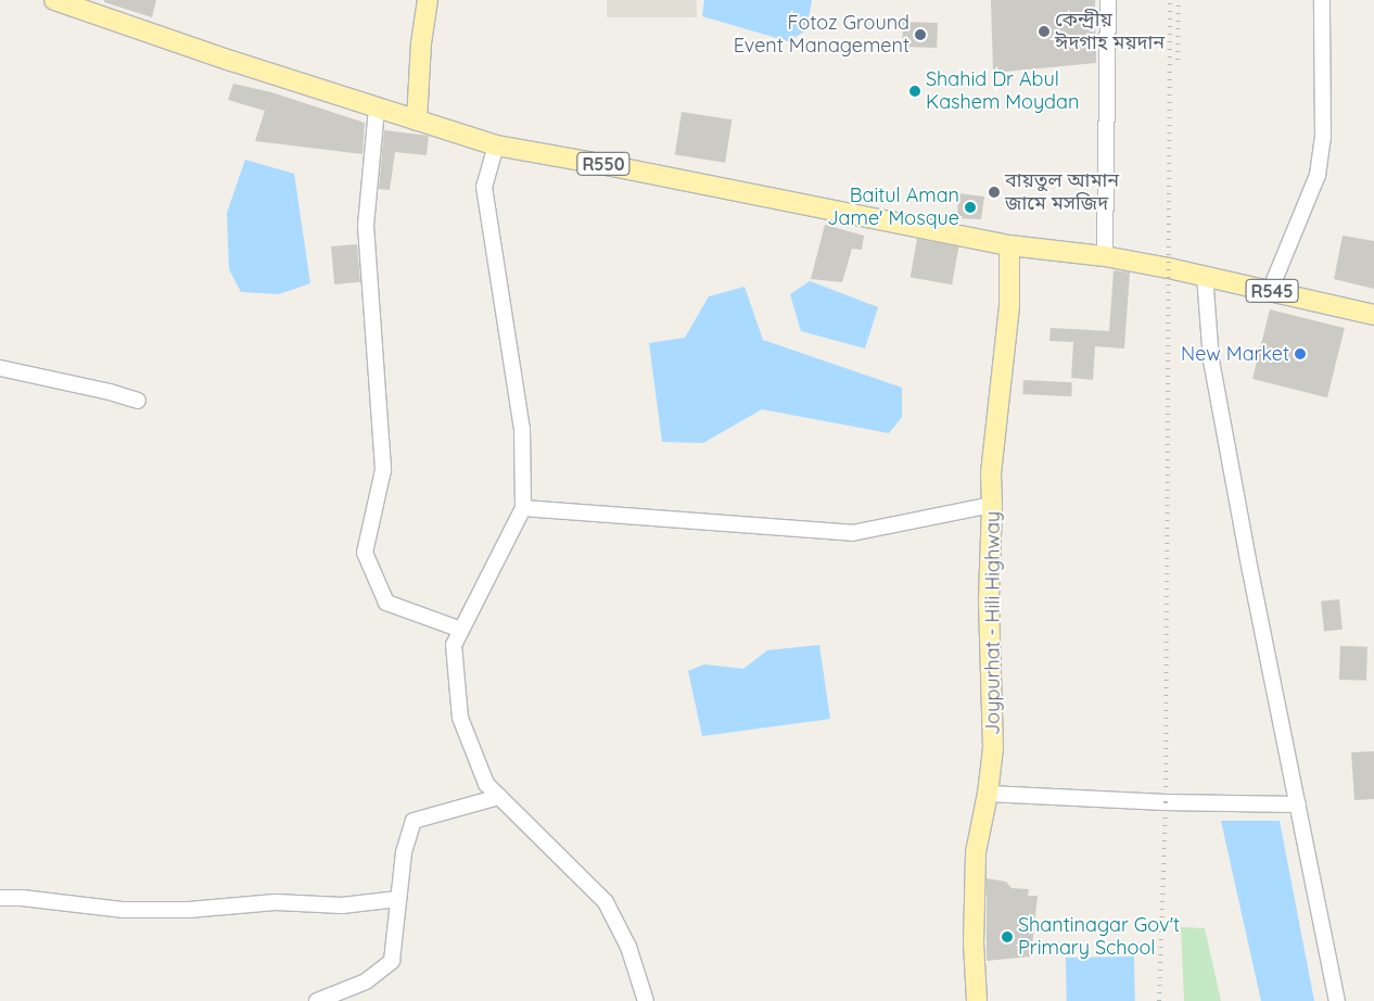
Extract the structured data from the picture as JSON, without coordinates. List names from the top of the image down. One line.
{"streets":{"main road":["R550","R545","Joypurhat - Hili Highway"]},"crossings":[["R550","R545"],["R550","Joypurhat - Hili Highway"]],"places":["কেন্দ্রীয় ঈদগাহ ময়দান","Fotoz Ground Event Management","Shahid Dr Abul Kashem Moydan","বায়তুল আমান জামে মসজিদ","Baitul Aman Jame' Mosque","New Market","Shantinagar Gov't Primary School"]}
